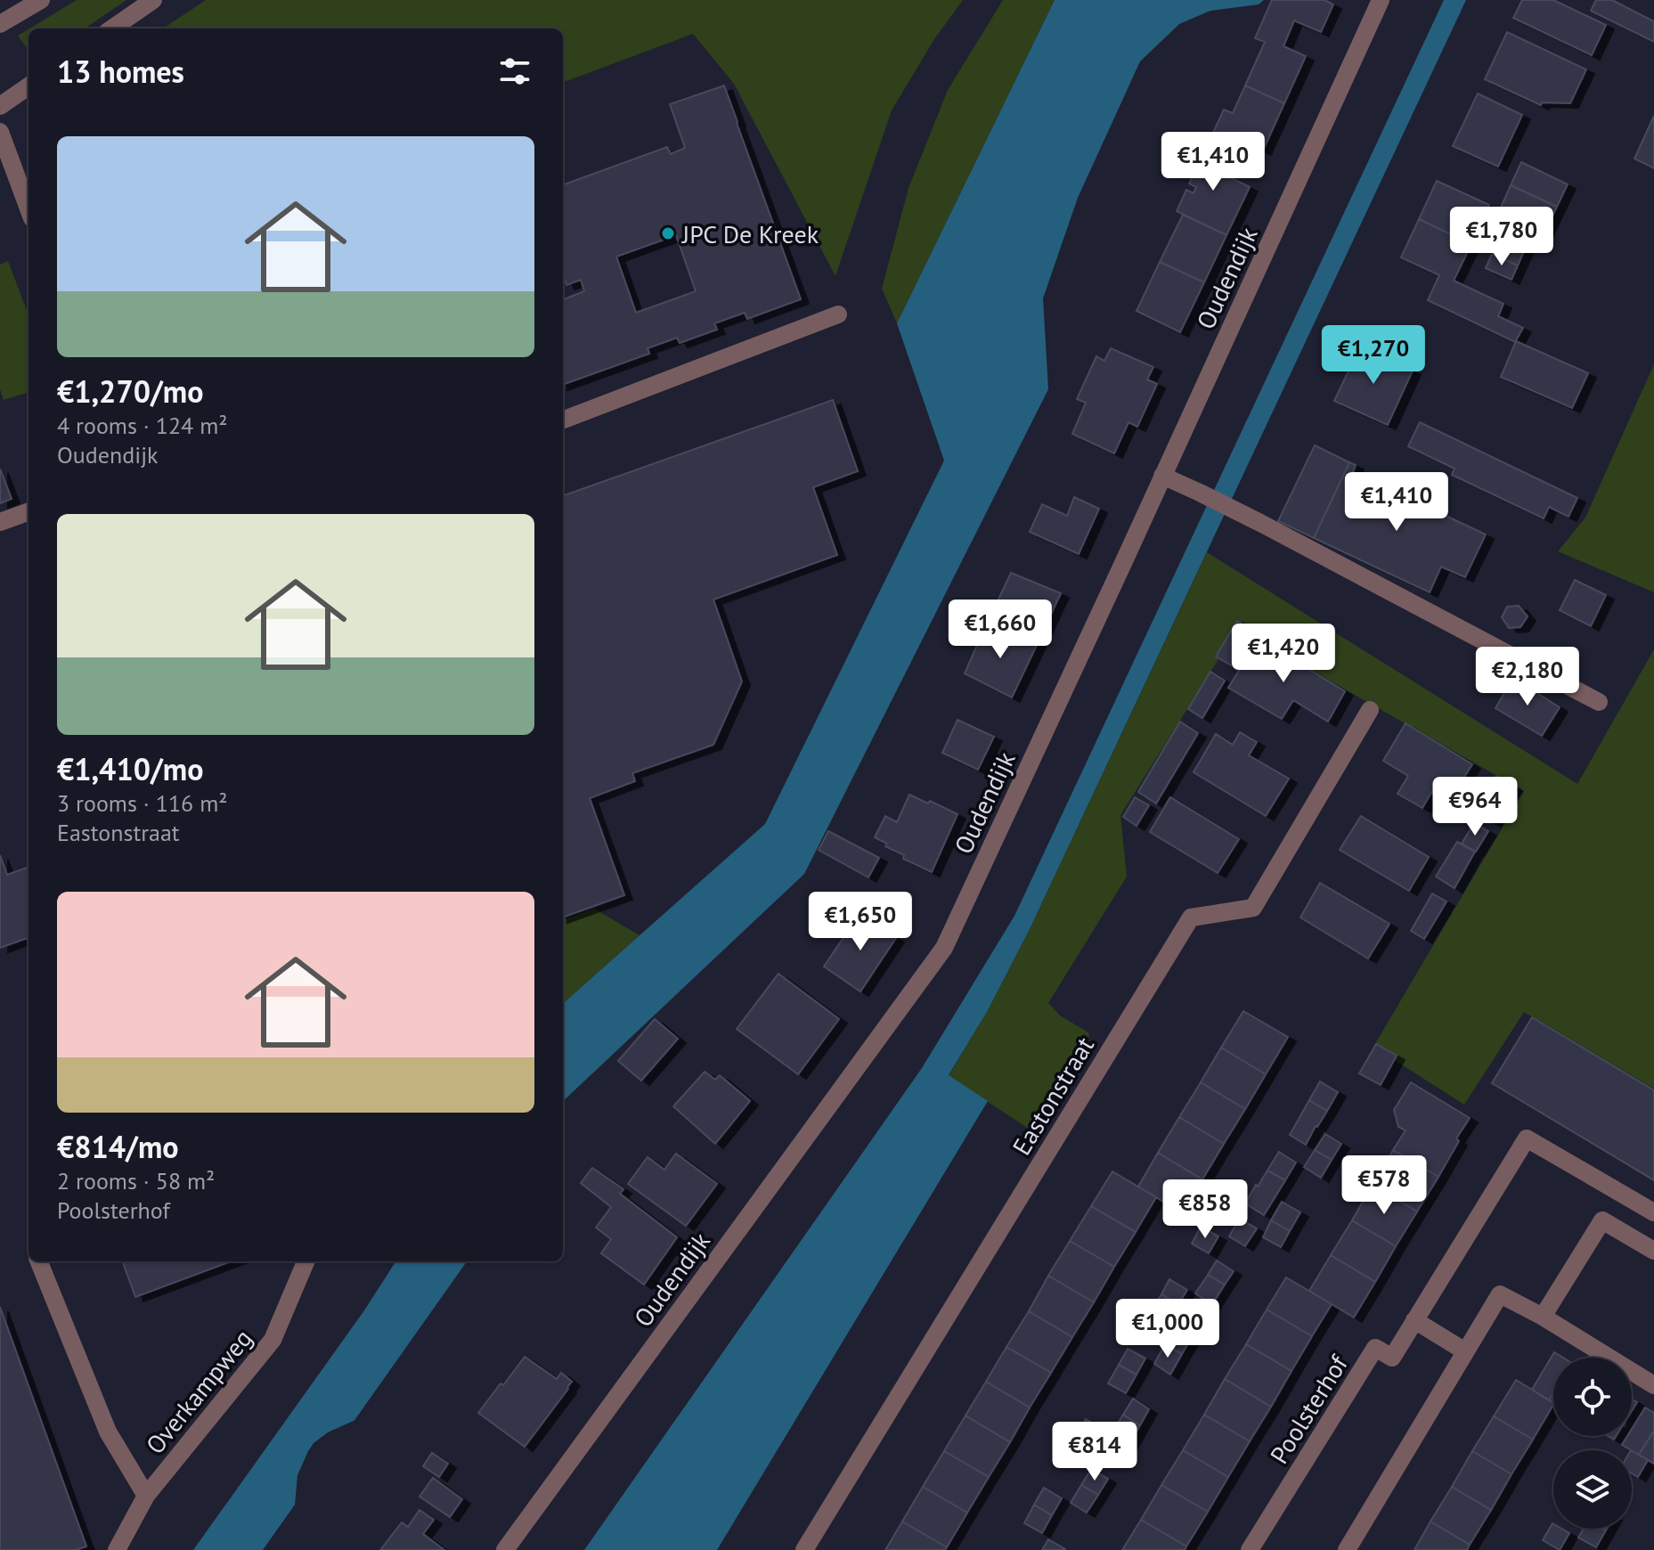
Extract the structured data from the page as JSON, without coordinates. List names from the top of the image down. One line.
{"streets":{"street":["Oudendijk","Eastonstraat","Overkampweg","Poolsterhof"]},"places":["JPC De Kreek"],"page":{"heading":"13 homes","list":[{"name":"€1,270/mo","note":"4 rooms · 124 m² · Oudendijk"},{"name":"€1,410/mo","note":"3 rooms · 116 m² · Eastonstraat"},{"name":"€814/mo","note":"2 rooms · 58 m² · Poolsterhof"}],"price":["€1,410","€1,780","€1,270","€1,410","€1,660","€1,420","€2,180","€964","€1,650","€578","€858","€1,000","€814"]}}
